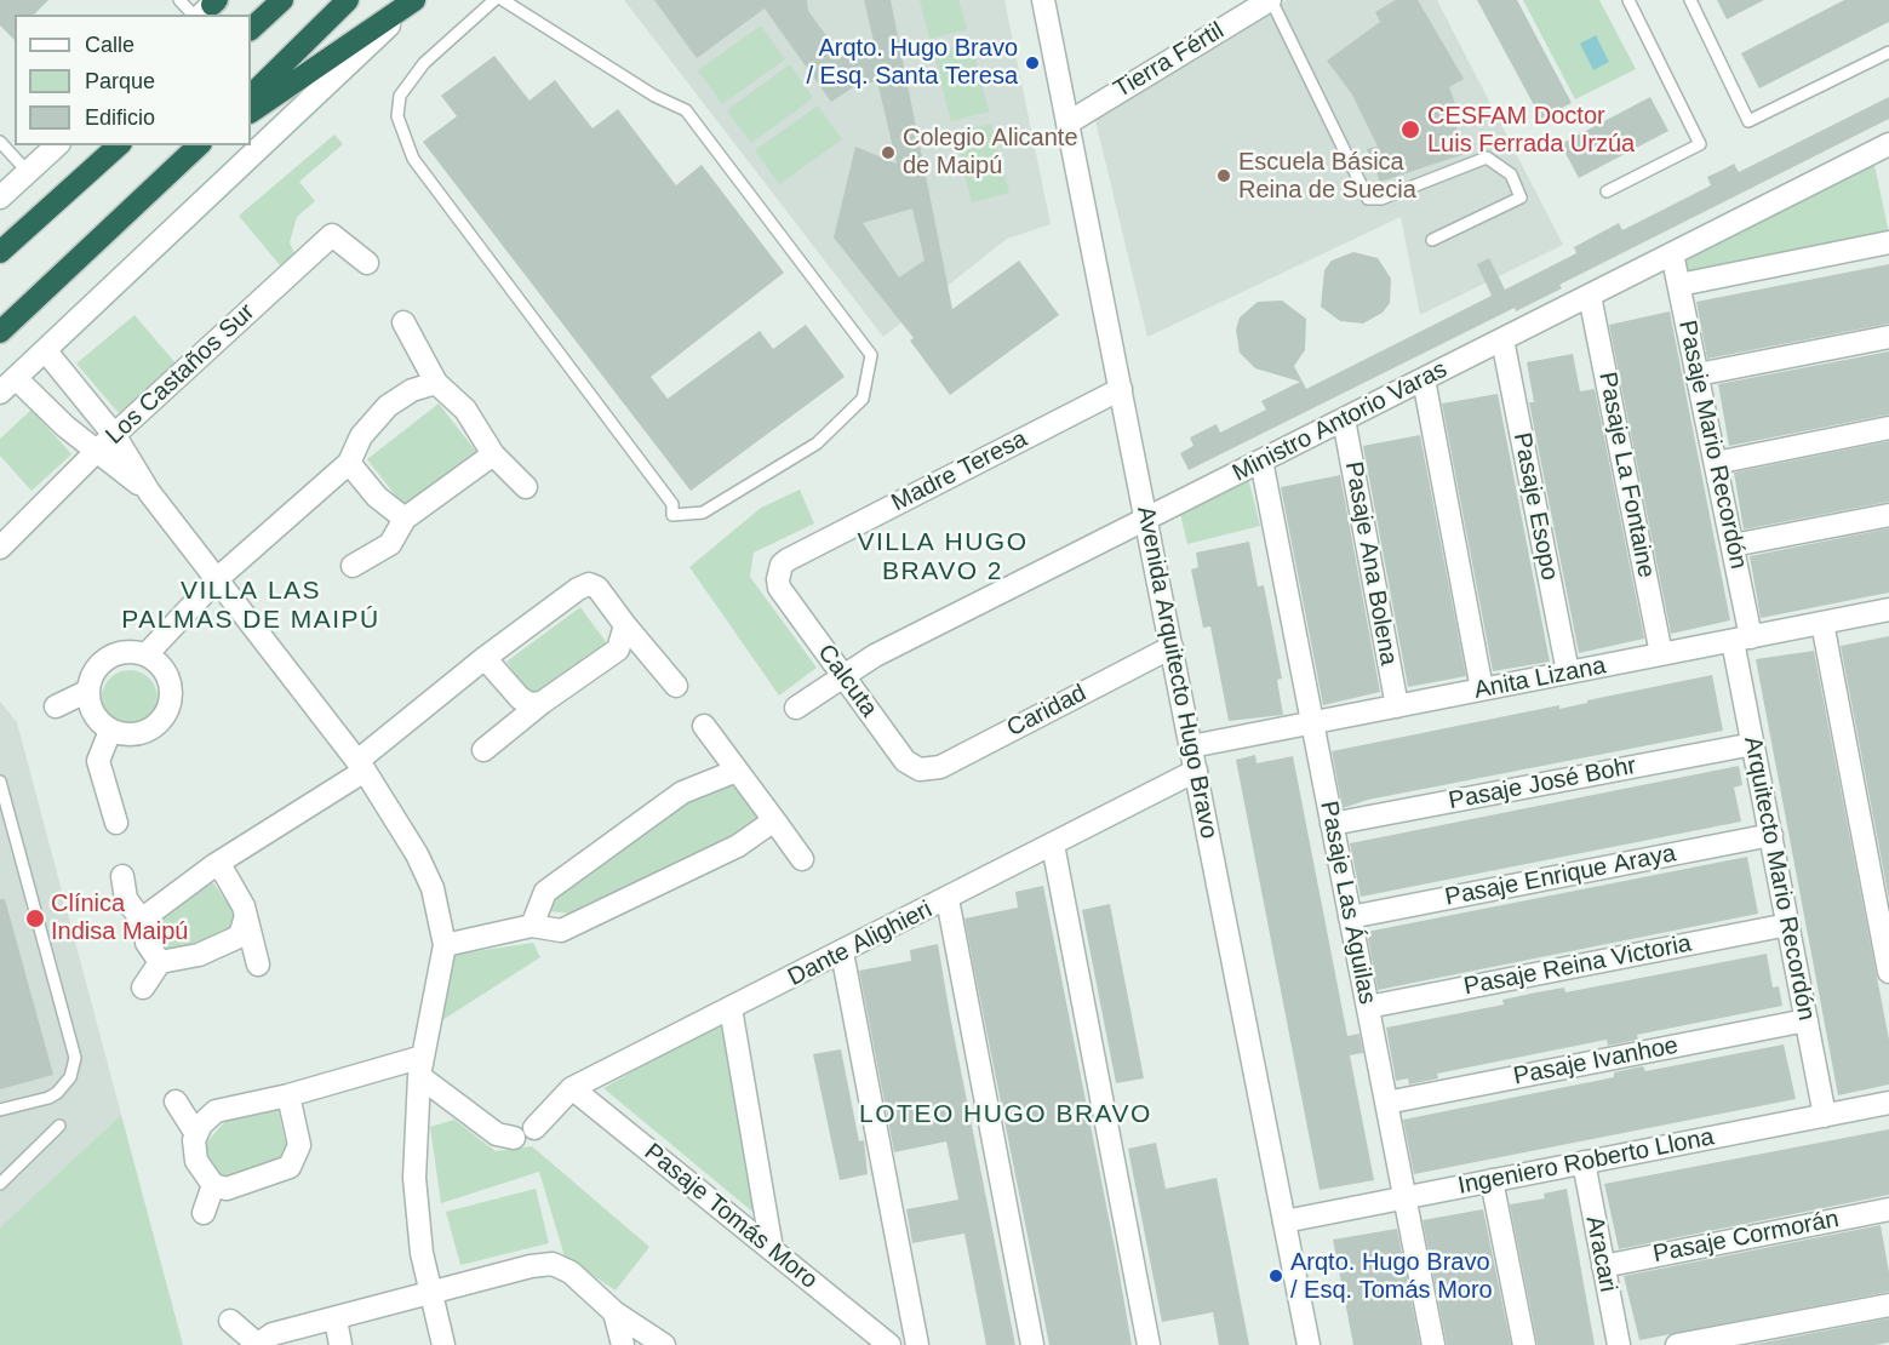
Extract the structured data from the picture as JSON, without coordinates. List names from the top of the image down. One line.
{"streets":{"street":["Tierra Fértil","Los Castaños Sur","Ministro Antorio Varas","Pasaje Mario Recordón","Madre Teresa","Pasaje La Fontaine","Pasaje Esopo","Pasaje Ana Bolena","Avenida Arquitecto Hugo Bravo","Anita Lizana","Calcuta","Caridad","Pasaje José Bohr","Pasaje Enrique Araya","Arquitecto Mario Recordón","Pasaje Las Águilas","Dante Alighieri","Pasaje Reina Victoria","Pasaje Ivanhoe","Ingeniero Roberto Llona","Pasaje Tomás Moro","Pasaje Cormorán","Aracari"]},"crossings":[["Tierra Fértil","Avenida Arquitecto Hugo Bravo"],["Ministro Antorio Varas","Pasaje Mario Recordón"],["Ministro Antorio Varas","Pasaje La Fontaine"],["Ministro Antorio Varas","Pasaje Esopo"],["Ministro Antorio Varas","Pasaje Ana Bolena"],["Ministro Antorio Varas","Avenida Arquitecto Hugo Bravo"],["Ministro Antorio Varas","Calcuta"],["Ministro Antorio Varas","Pasaje Las Águilas"],["Pasaje Mario Recordón","Anita Lizana"],["Pasaje Mario Recordón","Arquitecto Mario Recordón"],["Madre Teresa","Avenida Arquitecto Hugo Bravo"],["Madre Teresa","Calcuta"],["Pasaje La Fontaine","Anita Lizana"],["Pasaje Esopo","Anita Lizana"],["Pasaje Ana Bolena","Anita Lizana"],["Avenida Arquitecto Hugo Bravo","Anita Lizana"],["Avenida Arquitecto Hugo Bravo","Caridad"],["Avenida Arquitecto Hugo Bravo","Dante Alighieri"],["Avenida Arquitecto Hugo Bravo","Ingeniero Roberto Llona"],["Anita Lizana","Arquitecto Mario Recordón"],["Anita Lizana","Pasaje Las Águilas"],["Calcuta","Caridad"],["Pasaje José Bohr","Arquitecto Mario Recordón"],["Pasaje José Bohr","Pasaje Las Águilas"],["Pasaje Enrique Araya","Arquitecto Mario Recordón"],["Pasaje Enrique Araya","Pasaje Las Águilas"],["Arquitecto Mario Recordón","Pasaje Reina Victoria"],["Arquitecto Mario Recordón","Pasaje Ivanhoe"],["Arquitecto Mario Recordón","Ingeniero Roberto Llona"],["Pasaje Las Águilas","Pasaje Reina Victoria"],["Pasaje Las Águilas","Pasaje Ivanhoe"],["Pasaje Las Águilas","Ingeniero Roberto Llona"],["Dante Alighieri","Pasaje Tomás Moro"],["Ingeniero Roberto Llona","Aracari"],["Pasaje Cormorán","Aracari"]],"districts":["VILLA HUGO BRAVO 2","VILLA LAS PALMAS DE MAIPÚ","LOTEO HUGO BRAVO"],"places":["Arqto. Hugo Bravo / Esq. Santa Teresa","CESFAM Doctor Luis Ferrada Urzúa","Colegio Alicante de Maipú","Escuela Básica Reina de Suecia","Clínica Indisa Maipú","Arqto. Hugo Bravo / Esq. Tomás Moro"],"legend":["Calle","Parque","Edificio"]}
